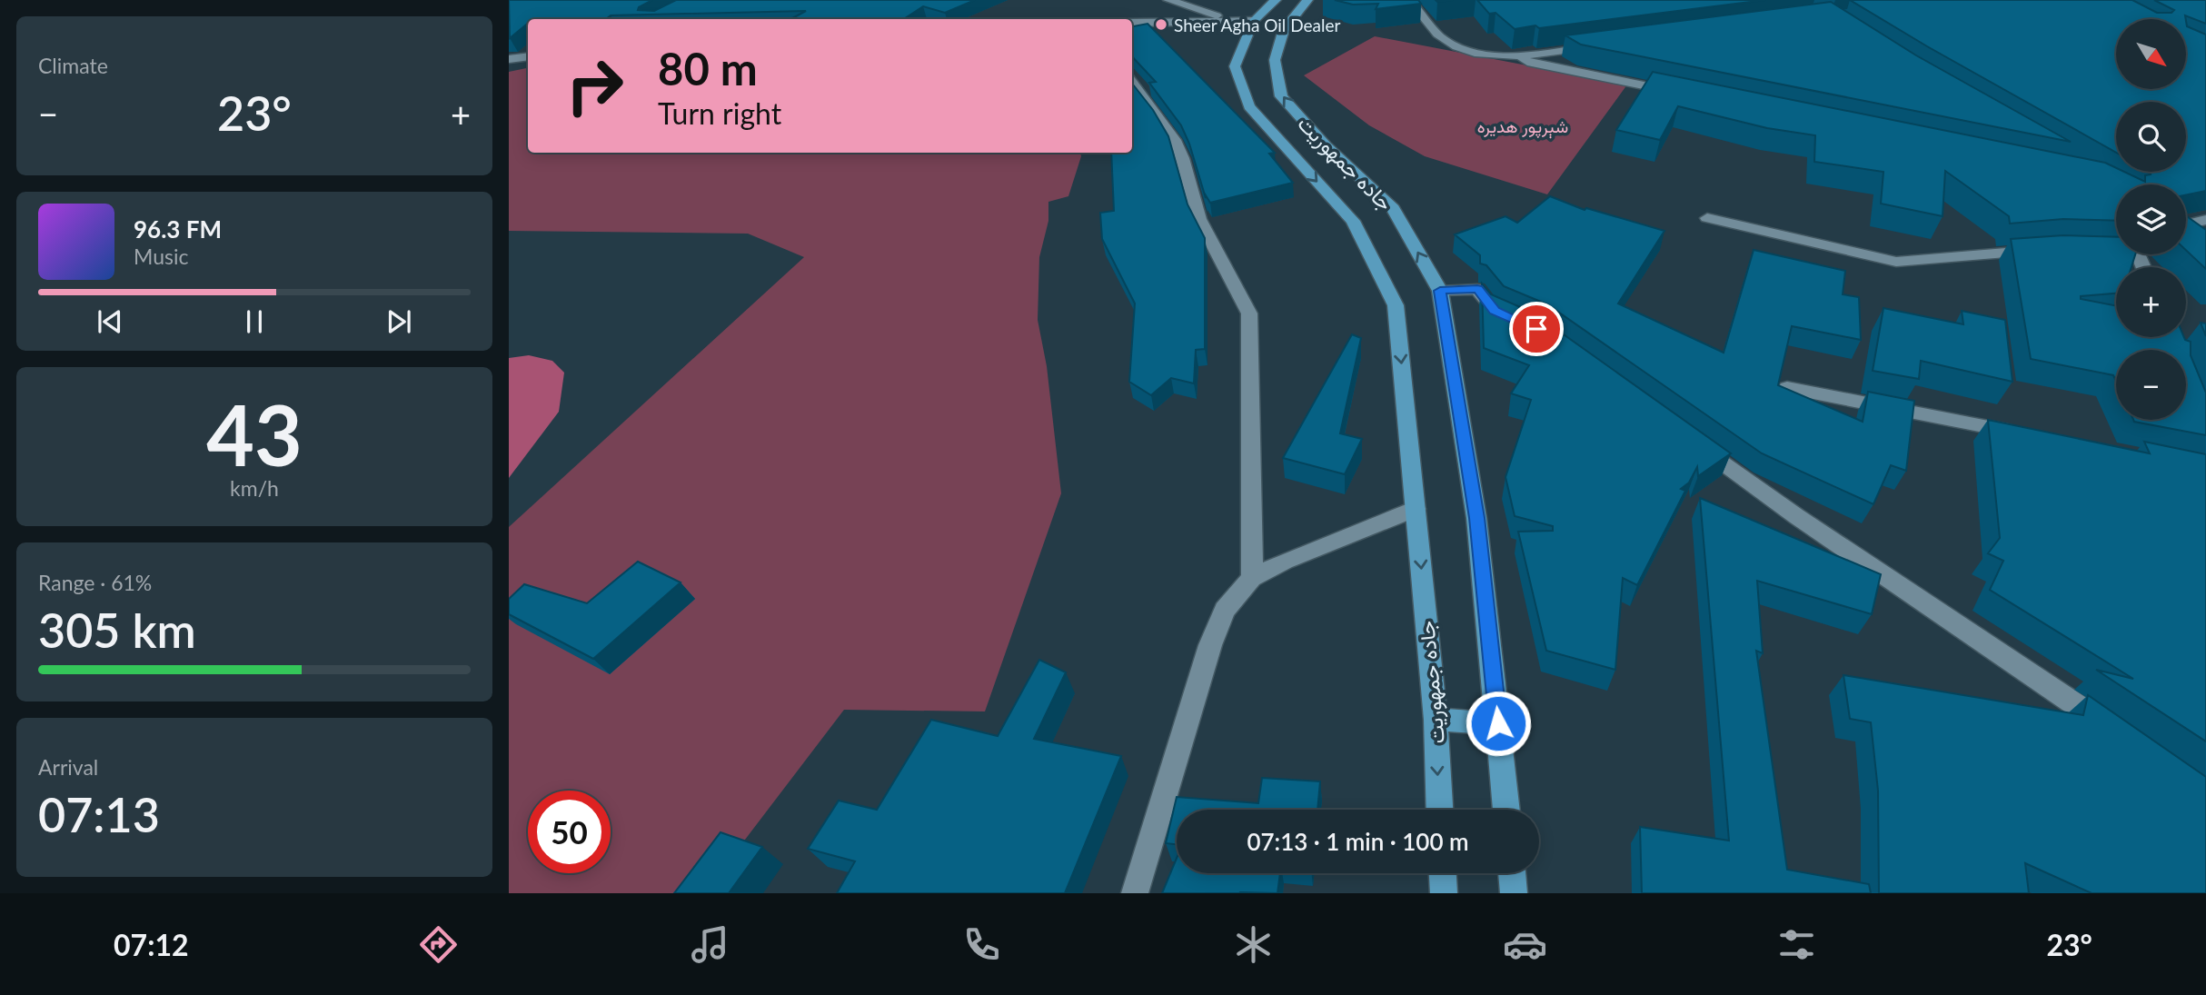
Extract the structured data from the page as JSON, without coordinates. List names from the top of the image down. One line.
{"streets":{"main road":["جاده جمهوریت"]},"parks":["شېرپور هديره"],"places":["Sheer Agha Oil Dealer"],"north":"bottom right","page":{"tile":["Climate",["43","km/h"],["Range · 61%","305 km"],["Arrival","07:13"]],"map_buttons":["+","−"],"turn":["80 m","Turn right"],"heat":["−","23°","+"],"song":["96.3 FM","Music"],"limit":"50","trip":"07:13 · 1 min · 100 m","tabs":["07:12","23°"]}}
